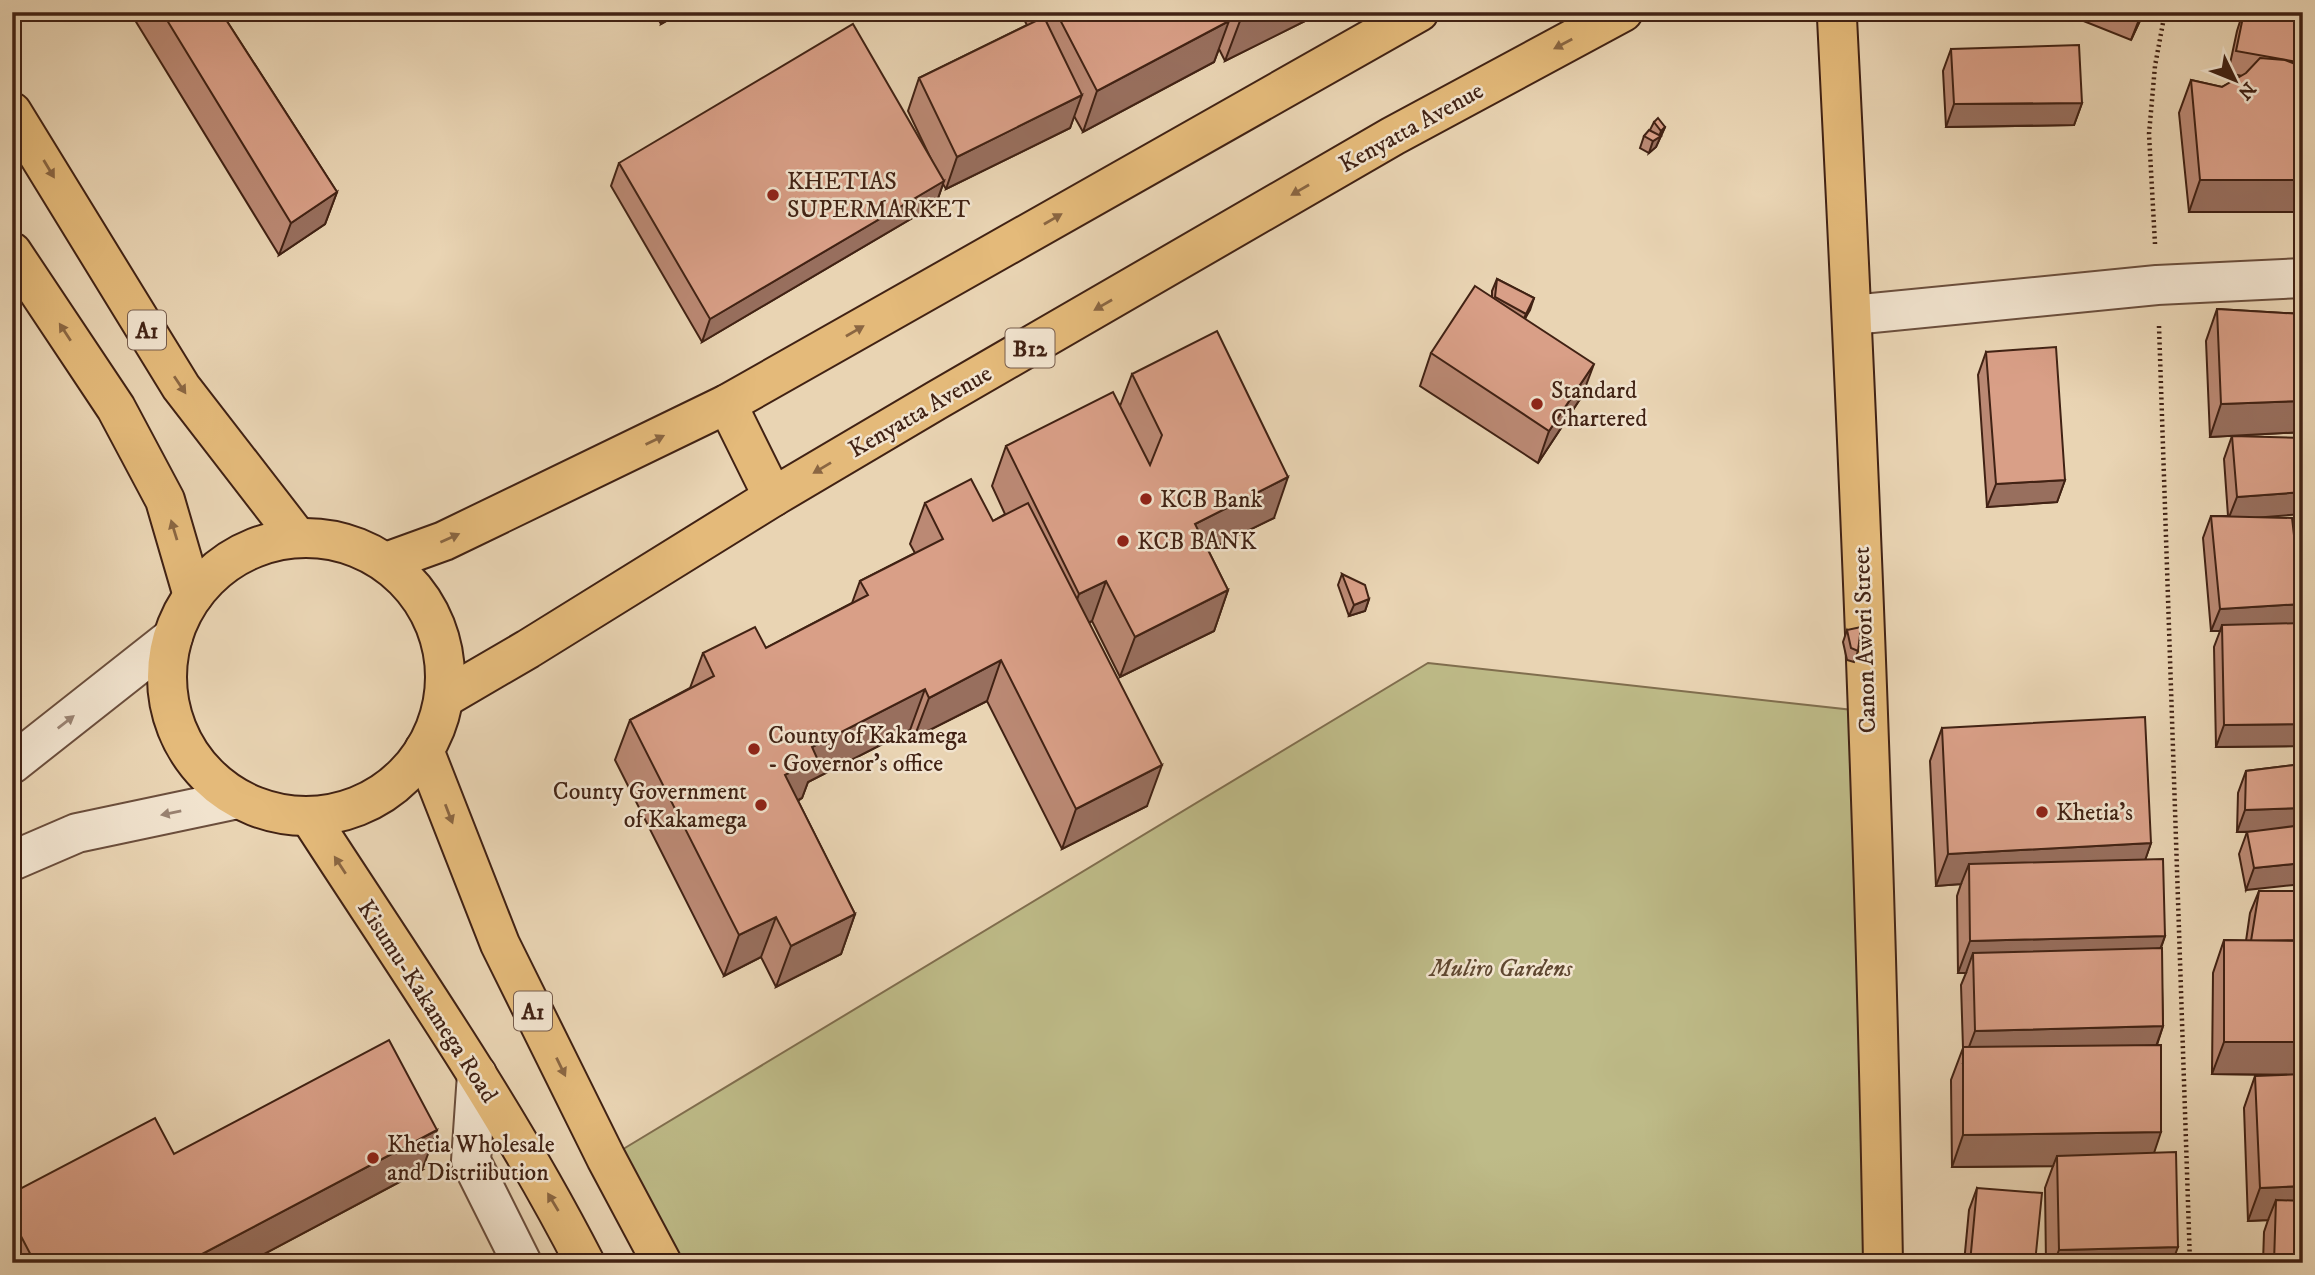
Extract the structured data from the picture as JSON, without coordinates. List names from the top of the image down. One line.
{"streets":{"main road":["Kenyatta Avenue","A1","B12","Canon Awori Street","Kisumu-Kakamega Road"]},"parks":["Muliro Gardens"],"places":["KHETIAS SUPERMARKET","Standard Chartered","KCB Bank","KCB BANK","County of Kakamega - Governor's office","County Government of Kakamega","Khetia's","Khetia Wholesale and Distriibution"],"north":"bottom right"}
